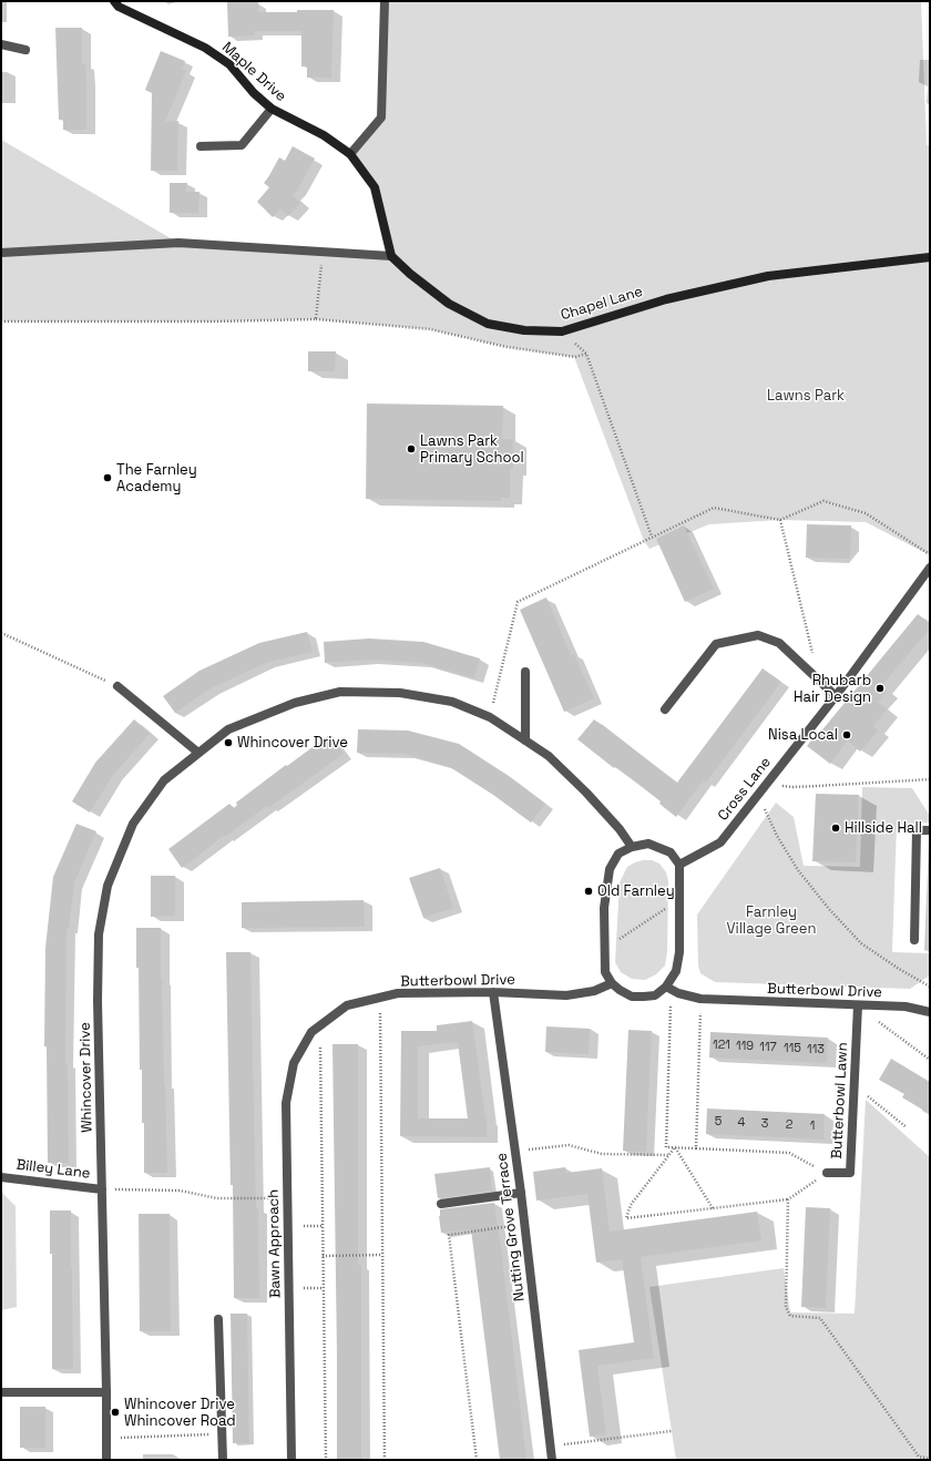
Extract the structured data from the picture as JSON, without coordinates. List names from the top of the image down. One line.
{"streets":{"street":["Maple Drive","Chapel Lane","Cross Lane","Butterbowl Drive","Whincover Drive","Butterbowl Lawn","Billey Lane","Nutting Grove Terrace","Bawn Approach"]},"crossings":[["Butterbowl Drive","Butterbowl Lawn"],["Butterbowl Drive","Nutting Grove Terrace"],["Butterbowl Drive","Bawn Approach"],["Whincover Drive","Billey Lane"]],"parks":["Lawns Park","Farnley Village Green"],"places":["Lawns Park Primary School","The Farnley Academy","Rhubarb Hair Design","Nisa Local","Whincover Drive","Hillside Hall","Old Farnley","Whincover Drive Whincover Road"],"house_numbers":["121","119","117","115","113","5","4","3","2","1"]}
